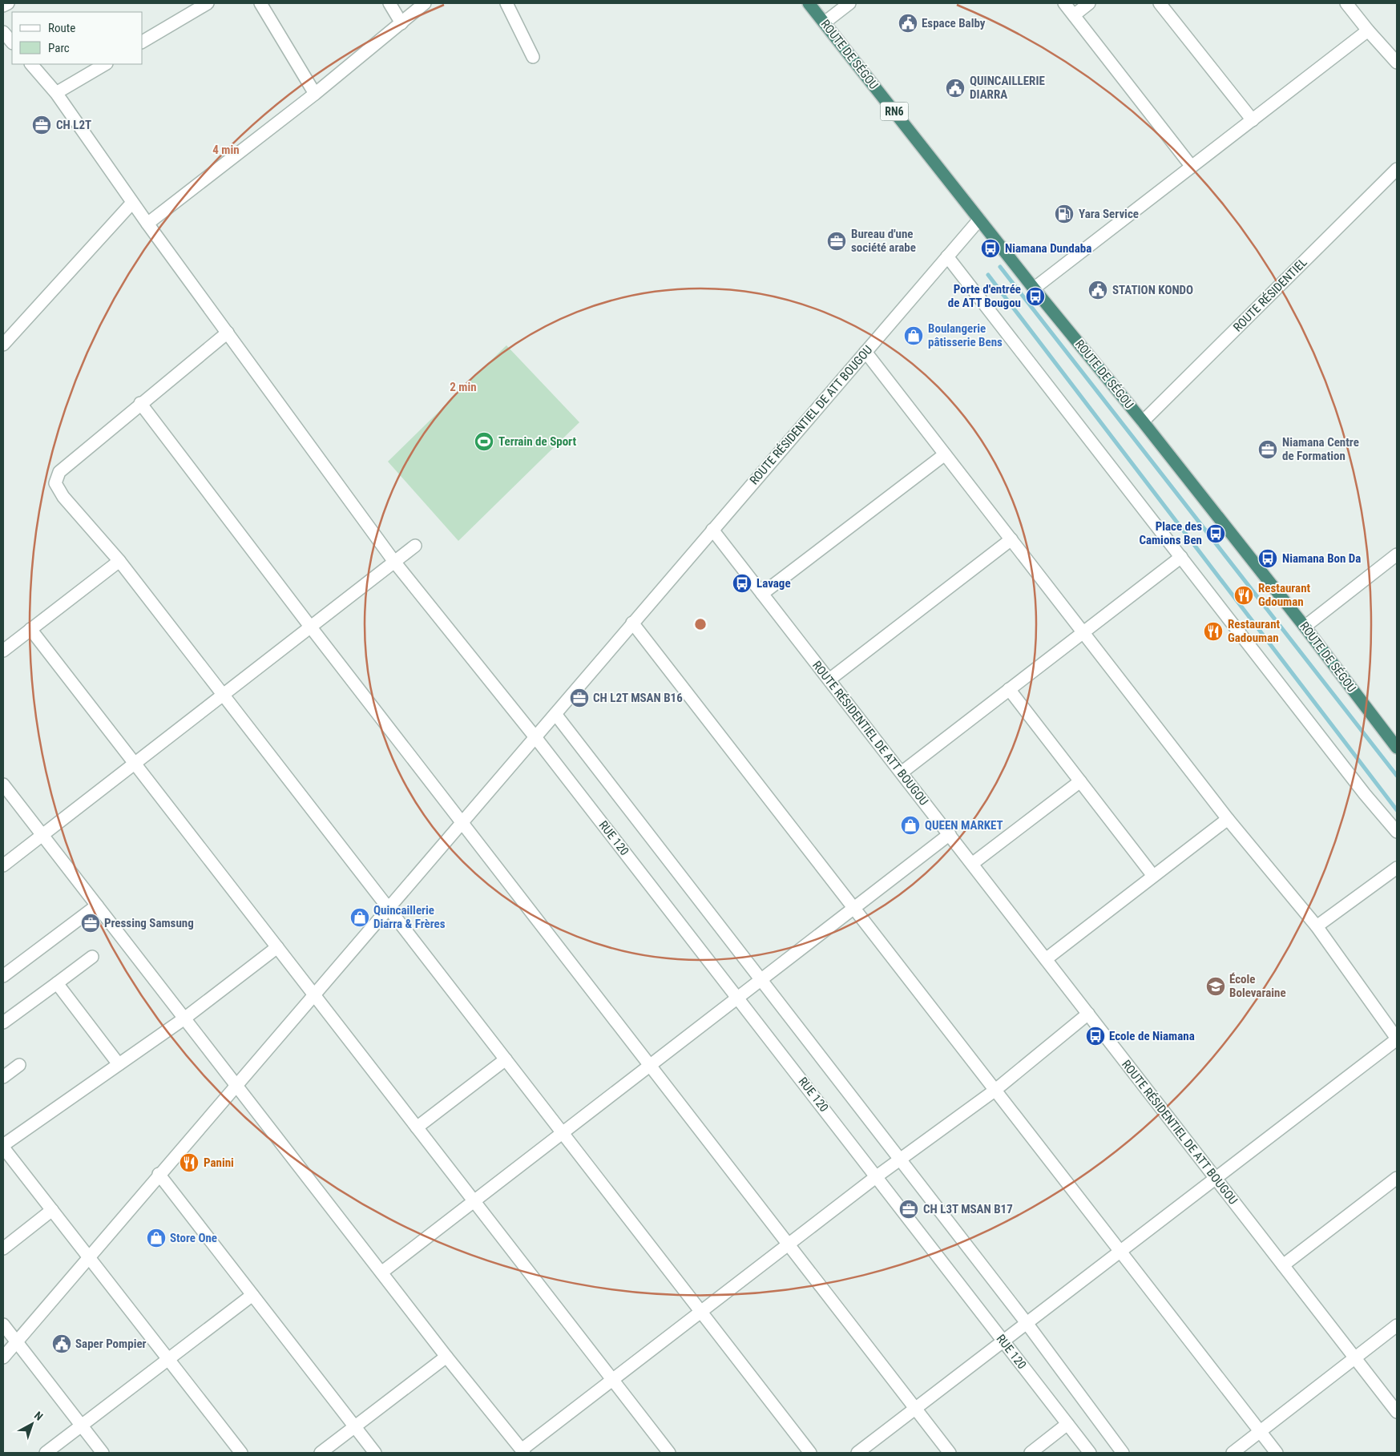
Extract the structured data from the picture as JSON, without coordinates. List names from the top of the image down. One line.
{"streets":{"highway":["ROUTE DE SÉGOU","RN6"],"street":["ROUTE RÉSIDENTIEL","ROUTE RÉSIDENTIEL DE ATT BOUGOU","RUE 120"]},"crossings":[["ROUTE DE SÉGOU","ROUTE RÉSIDENTIEL"],["ROUTE DE SÉGOU","ROUTE RÉSIDENTIEL DE ATT BOUGOU"]],"places":{"public building":["Espace Balby","QUINCAILLERIE DIARRA","STATION KONDO","Saper Pompier"],"office":["CH L2T","Bureau d'une société arabe","Niamana Centre de Formation","CH L2T MSAN B16","Pressing Samsung","CH L3T MSAN B17"],"fuel station":["Yara Service"],"bus stop":["Niamana Dundaba","Porte d'entrée de ATT Bougou","Place des Camions Ben","Niamana Bon Da","Lavage","Ecole de Niamana"],"shop":["Boulangerie pâtisserie Bens","QUEEN MARKET","Quincaillerie Diarra & Frères","Store One"],"sports":["Terrain de Sport"],"restaurant":["Restaurant Gdouman","Restaurant Gadouman","Panini"],"school or university":["École Bolevaraine"]},"legend":["Route","Parc"],"north":"top right","rings":["4 min","2 min"]}
